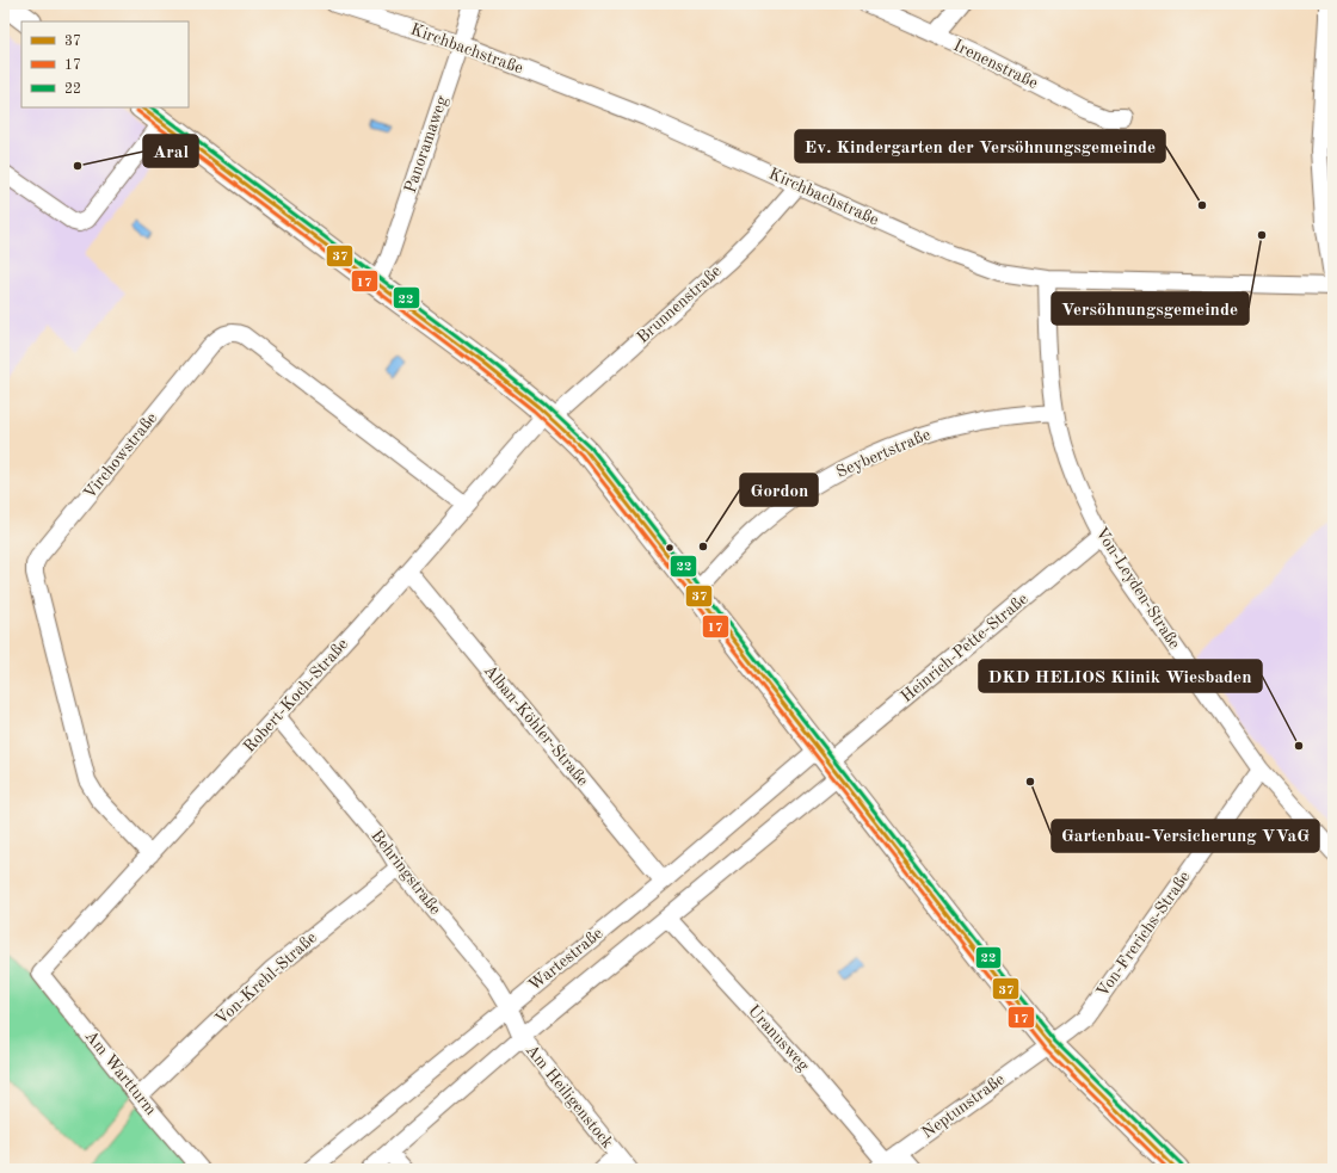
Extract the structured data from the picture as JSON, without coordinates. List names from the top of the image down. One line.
{"streets":{"street":["Kirchbachstraße","Irenenstraße","Panoramaweg","Brunnenstraße","Seybertstraße","Virchowstraße","Von-Leyden-Straße","Heinrich-Pette-Straße","Robert-Koch-Straße","Alban-Köhler-Straße","Behringstraße","Von-Frerichs-Straße","Wartestraße","Von-Krehl-Straße","Uranusweg","Am Wartturm","Am Heiligenstock","Neptunstraße"]},"crossings":[["Kirchbachstraße","Panoramaweg"],["Kirchbachstraße","Brunnenstraße"],["Kirchbachstraße","Von-Leyden-Straße"],["Brunnenstraße","Robert-Koch-Straße"],["Seybertstraße","Von-Leyden-Straße"],["Virchowstraße","Robert-Koch-Straße"],["Von-Leyden-Straße","Heinrich-Pette-Straße"],["Von-Leyden-Straße","Von-Frerichs-Straße"],["Heinrich-Pette-Straße","Wartestraße"],["Robert-Koch-Straße","Alban-Köhler-Straße"],["Robert-Koch-Straße","Behringstraße"],["Robert-Koch-Straße","Am Wartturm"],["Alban-Köhler-Straße","Wartestraße"],["Behringstraße","Wartestraße"],["Behringstraße","Von-Krehl-Straße"],["Behringstraße","Am Heiligenstock"],["Von-Frerichs-Straße","Neptunstraße"],["Wartestraße","Uranusweg"],["Wartestraße","Am Heiligenstock"],["Von-Krehl-Straße","Am Wartturm"],["Uranusweg","Neptunstraße"]],"places":["Aral","Ev. Kindergarten der Versöhnungsgemeinde","Versöhnungsgemeinde","Gordon","DKD HELIOS Klinik Wiesbaden","Gartenbau-Versicherung VVaG"],"lines":["transit line 37","transit line 22","transit line 17"],"legend":["37","17","22"]}
